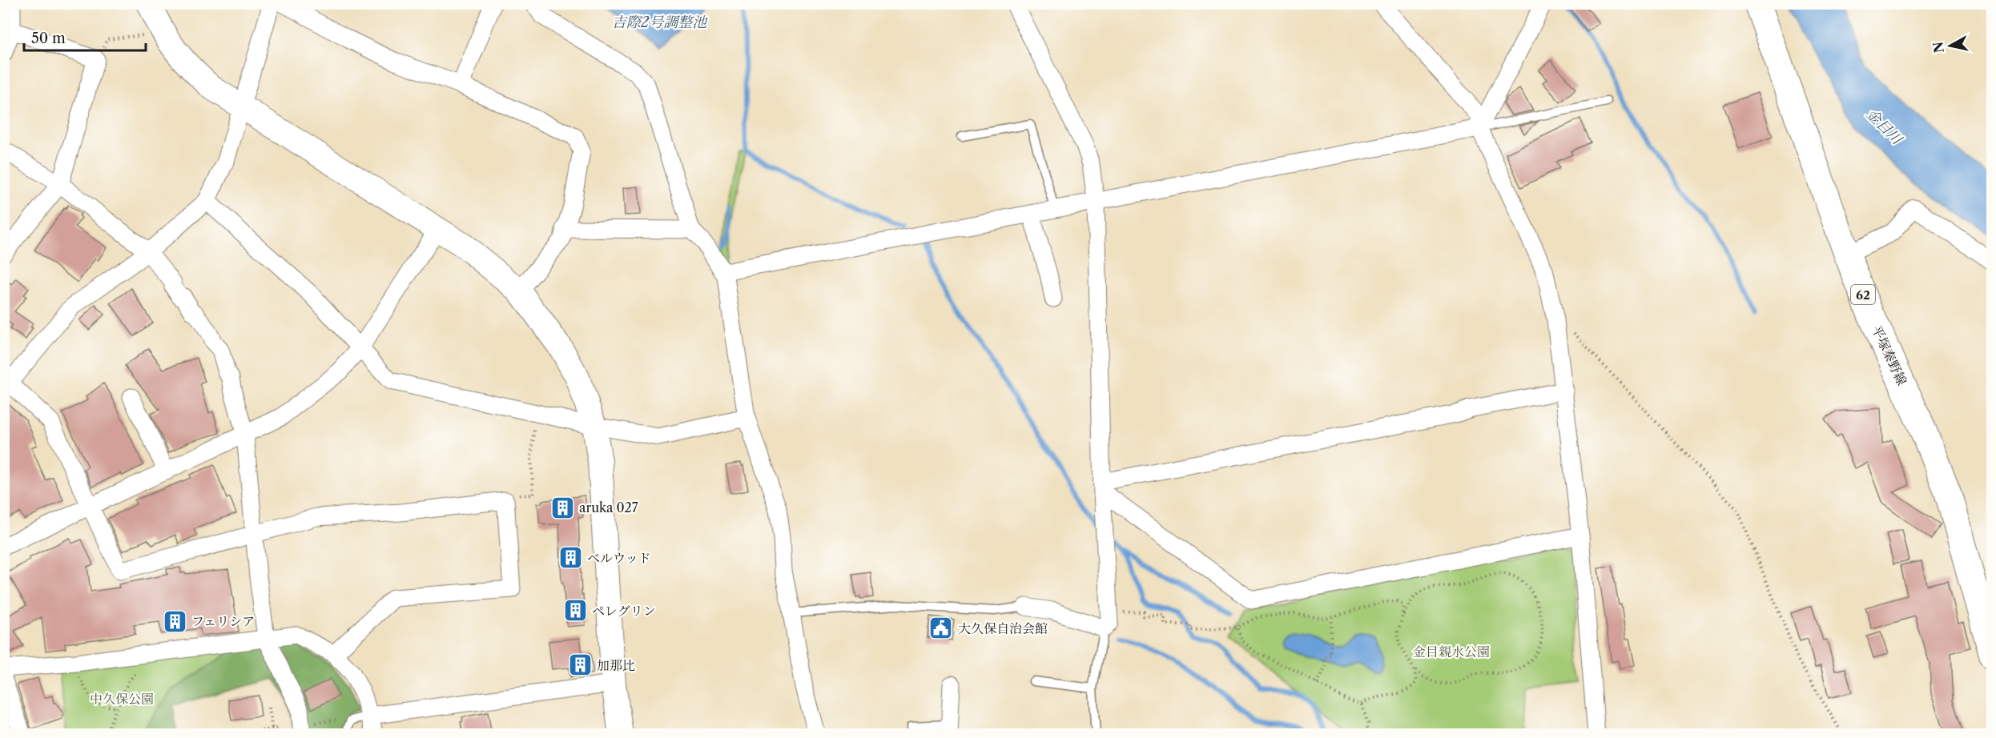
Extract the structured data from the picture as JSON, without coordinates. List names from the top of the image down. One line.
{"streets":{"main road":["62","平塚秦野線"]},"water":["吉際2号調整池","金目川"],"parks":["金目親水公園","中久保公園"],"places":{"building":["aruka 027","ベルウッド","ペレグリン","フェリシア","加那比"],"public building":["大久保自治会館"]},"scale_bar":"50 m","north":"left"}
